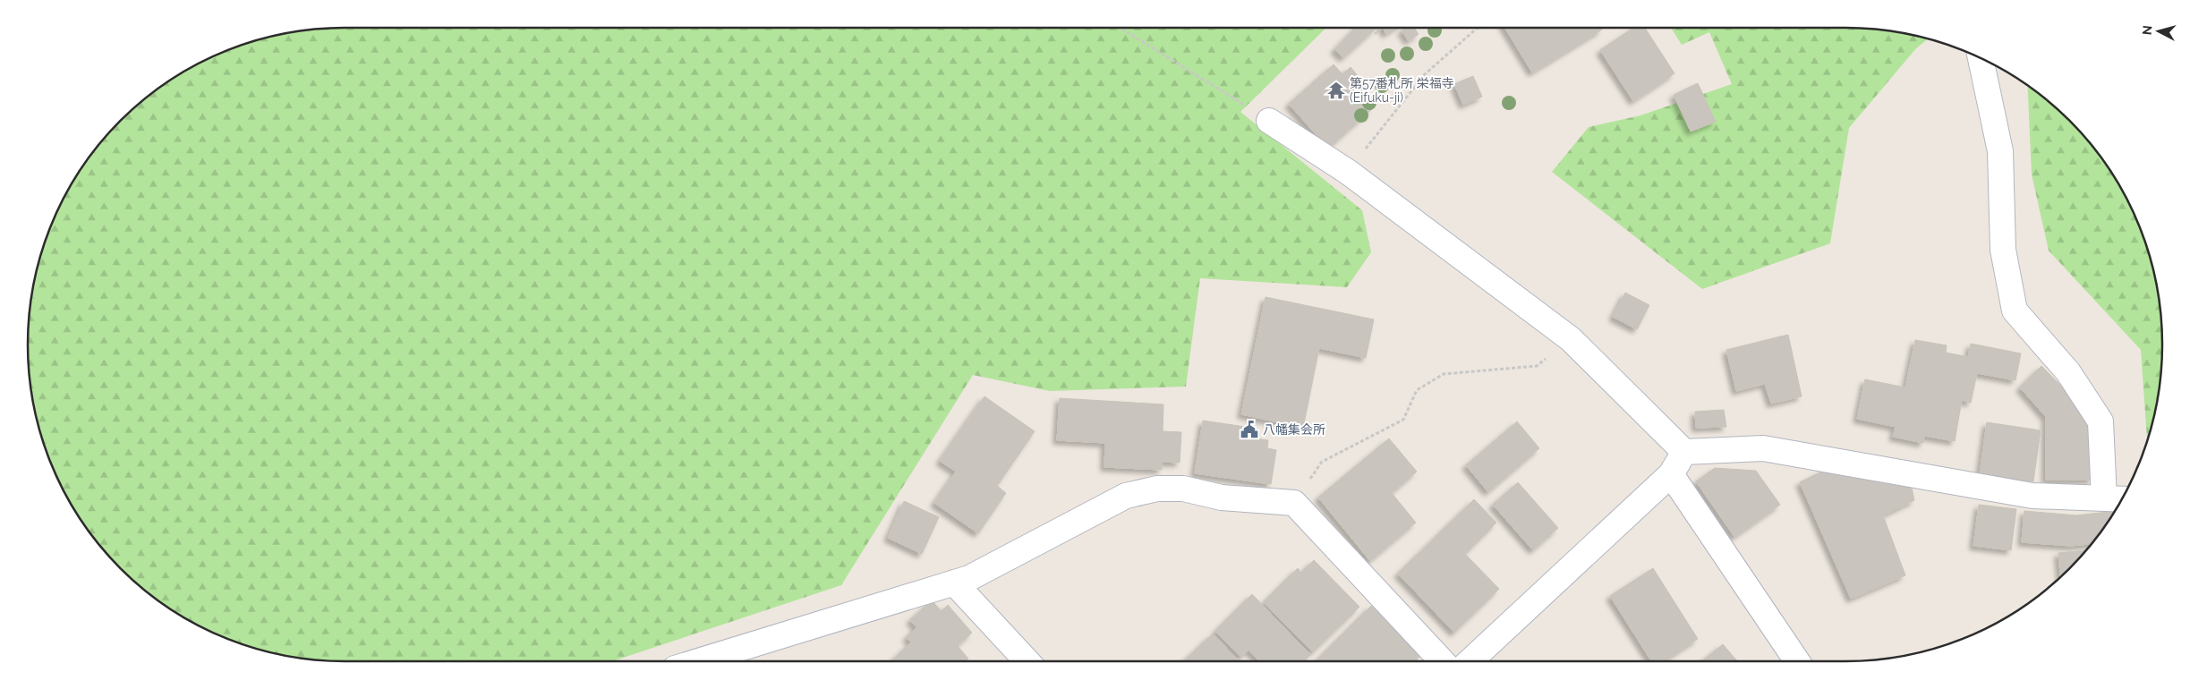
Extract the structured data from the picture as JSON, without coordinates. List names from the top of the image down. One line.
{"places":{"temple":["第57番札所 栄福寺 (Eifuku-ji)"],"public building":["八幡集会所"]},"north":"left"}
